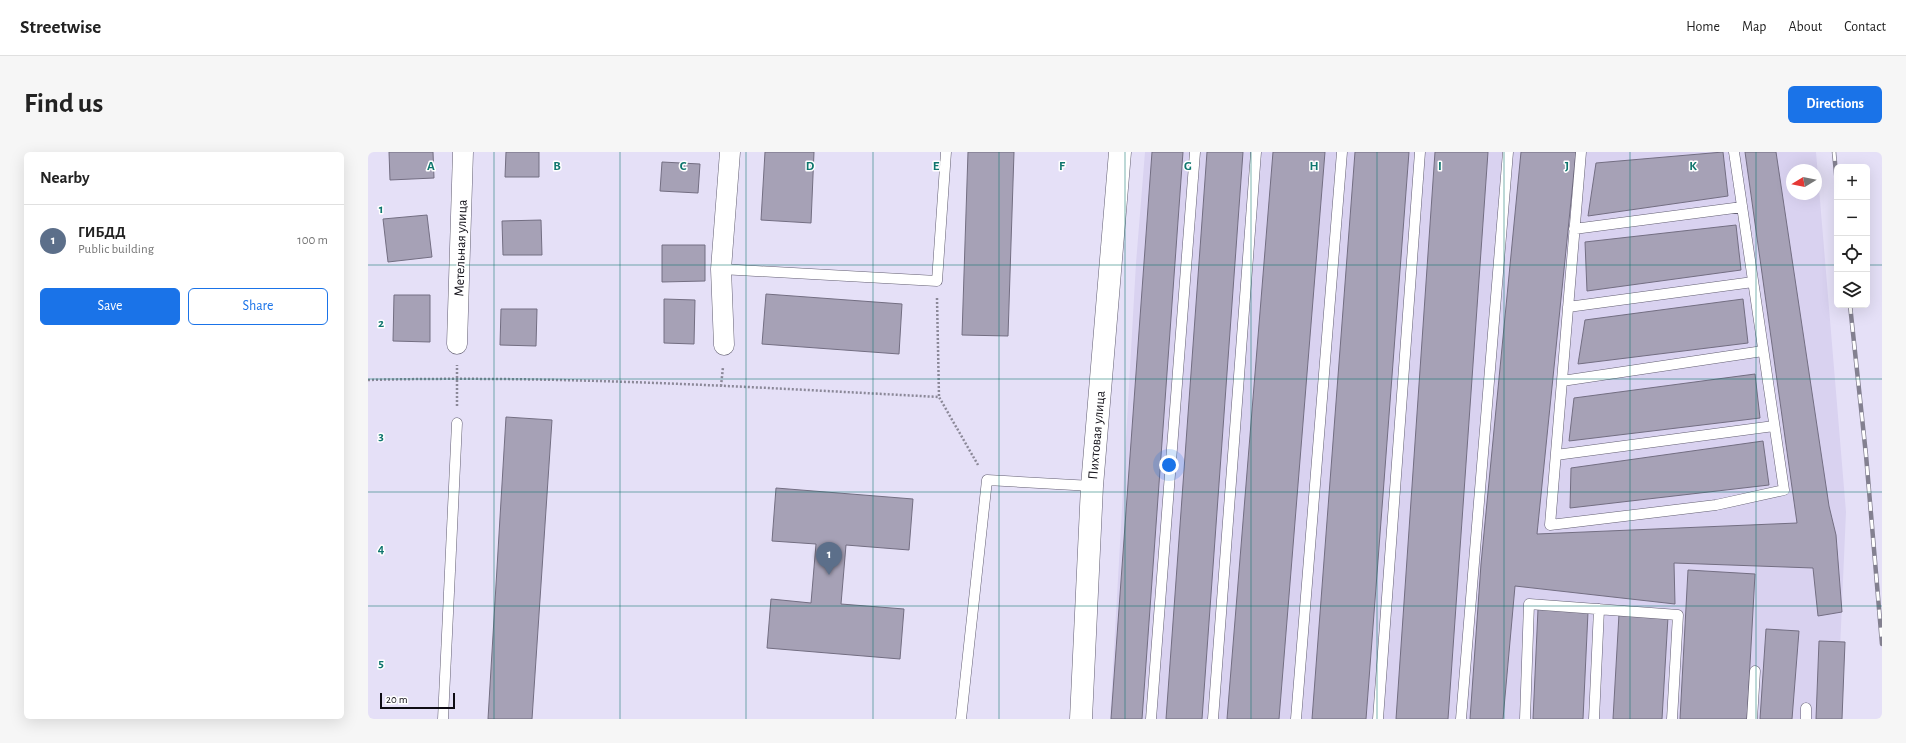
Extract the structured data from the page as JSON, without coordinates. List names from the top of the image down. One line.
{"streets":{"street":["Метельная улица","Пихтовая улица"]},"scale_bar":"20 m","north":"left","page":{"header":"Streetwise","nav":["Home","Map","About","Contact"],"buttons":["Directions",["Save","Share"]],"title":"Find us","heading":"Nearby","map_buttons":["+","−"],"list":[{"mark":"1","name":"ГИБДД","note":"Public building","value":"100 m"}],"pins":"1","scale":"20 m"},"grid":{"columns":["A","B","C","D","E","F","G","H","I","J","K"],"rows":["1","2","3","4","5"]}}
